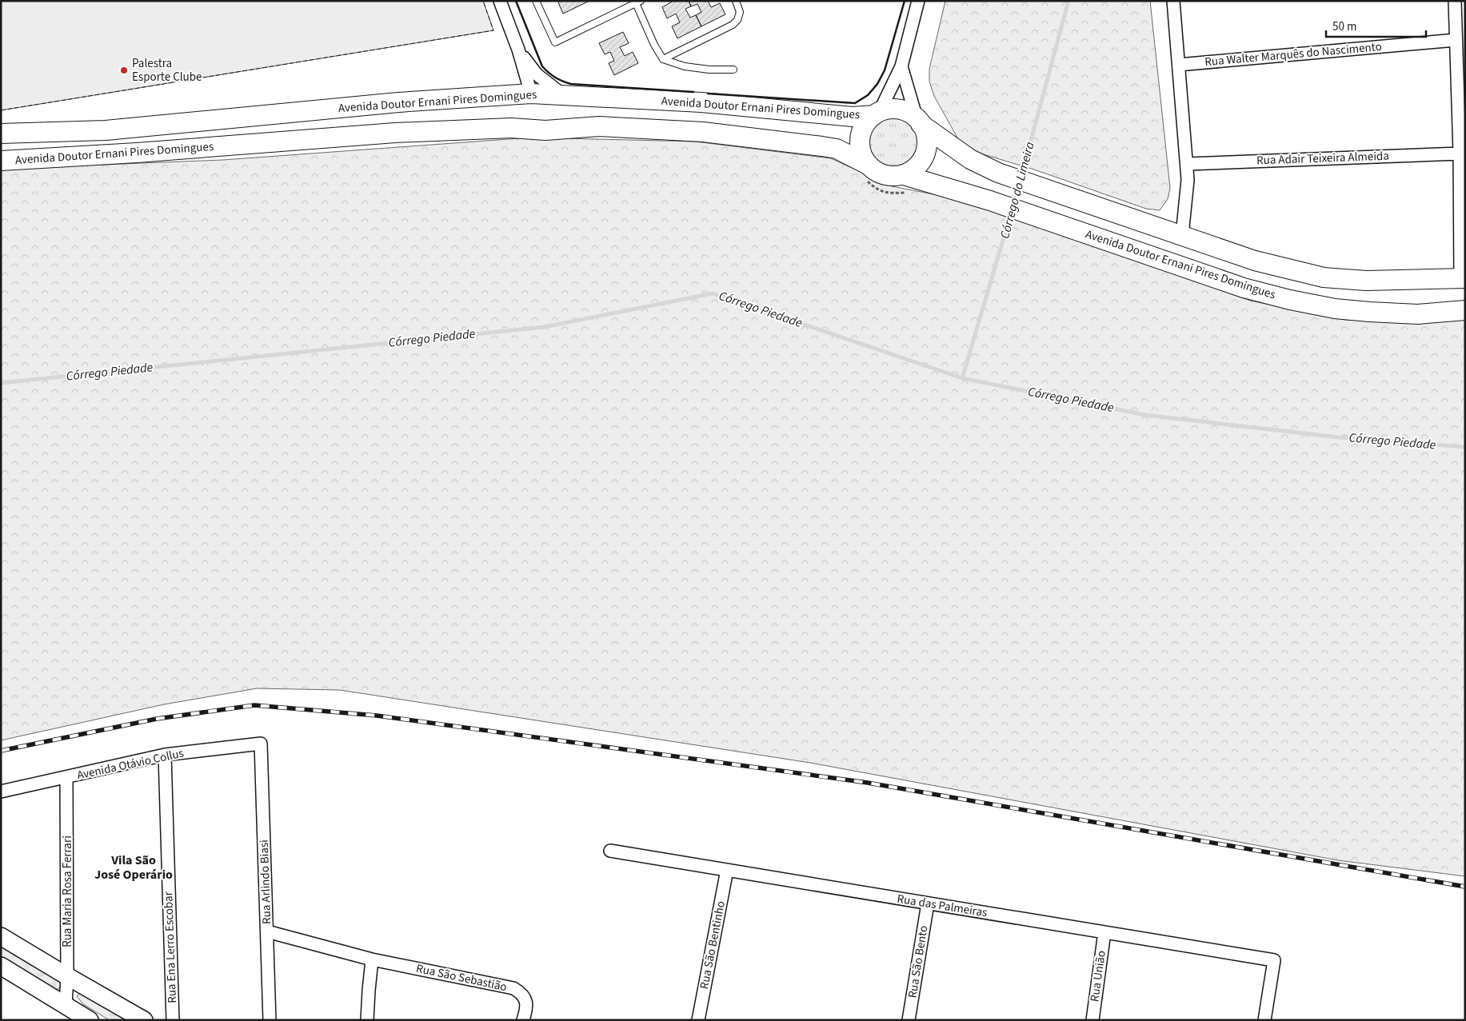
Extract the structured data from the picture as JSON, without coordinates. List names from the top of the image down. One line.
{"streets":{"main road":["Avenida Doutor Ernani Pires Domingues"],"street":["Rua Walter Marquês do Nascimento","Rua Adair Teixeira Almeida","Avenida Otávio Collus","Rua Arlindo Biasi","Rua Maria Rosa Ferrari","Rua das Palmeiras","Rua São Bentinho","Rua Ena Lerro Escobar","Rua São Bento","Rua União","Rua São Sebastião"]},"crossings":[["Avenida Otávio Collus","Rua Arlindo Biasi"],["Avenida Otávio Collus","Rua Maria Rosa Ferrari"],["Avenida Otávio Collus","Rua Ena Lerro Escobar"],["Rua das Palmeiras","Rua São Bentinho"],["Rua das Palmeiras","Rua São Bento"],["Rua das Palmeiras","Rua União"]],"districts":["Vila São José Operário"],"water":["Córrego do Limeira","Córrego Piedade"],"places":["Palestra Esporte Clube"],"scale_bar":"50 m"}
